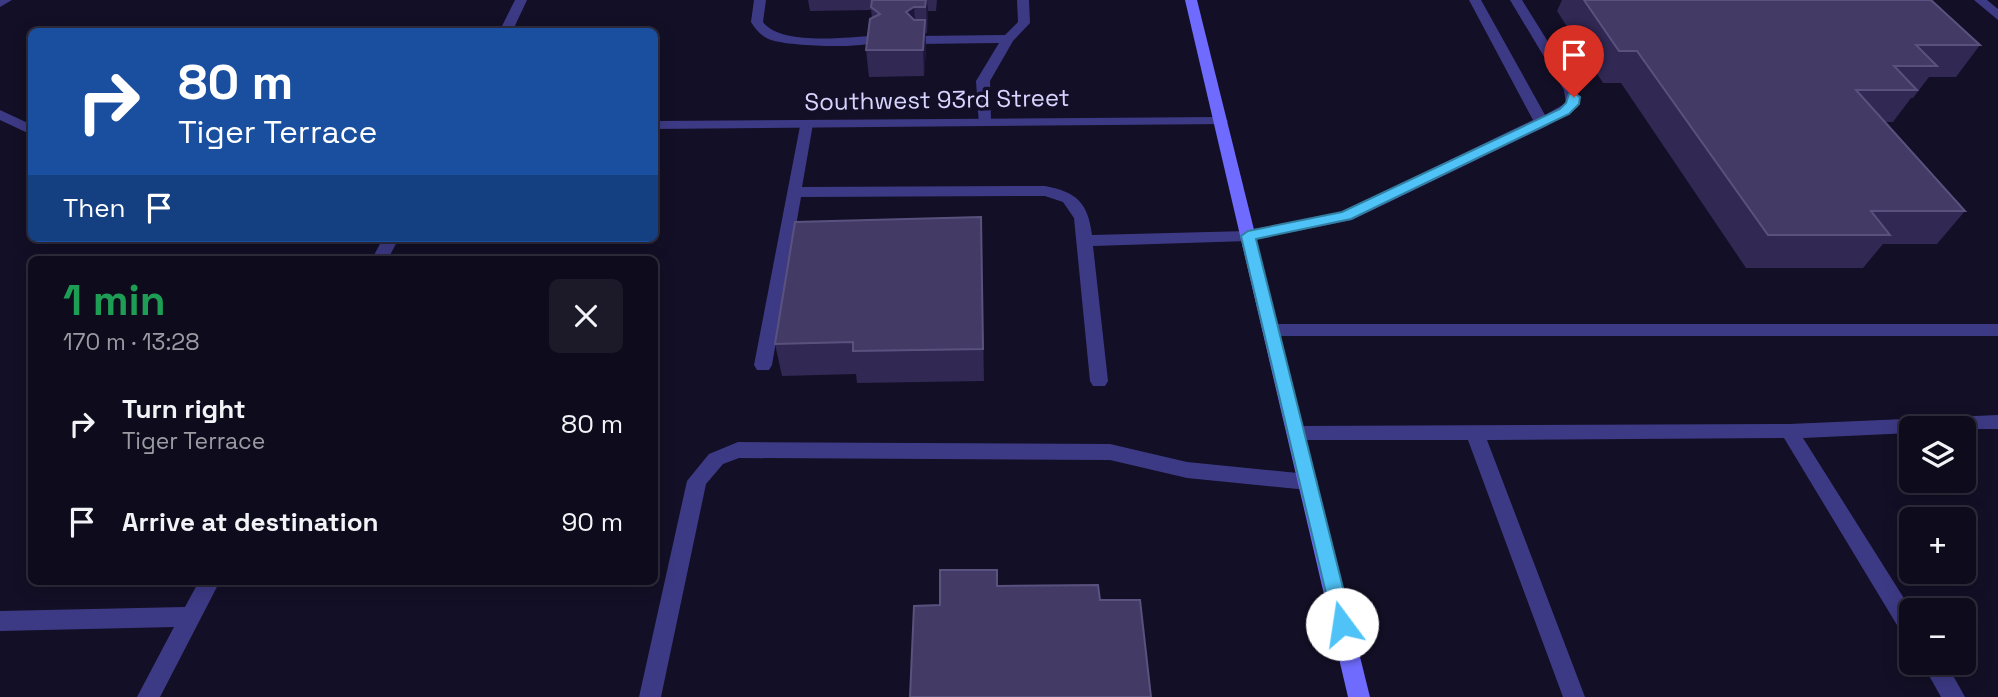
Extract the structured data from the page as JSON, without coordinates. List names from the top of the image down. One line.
{"streets":{"street":["Southwest 93rd Street"]},"page":{"turn":["80 m","Tiger Terrace"],"then":"Then","heading":["1 min","170 m · 13:28"],"list":[{"name":"Turn right","note":"Tiger Terrace","value":"80 m"},{"name":"Arrive at destination","value":"90 m"}],"map_buttons":["+","−"]}}
